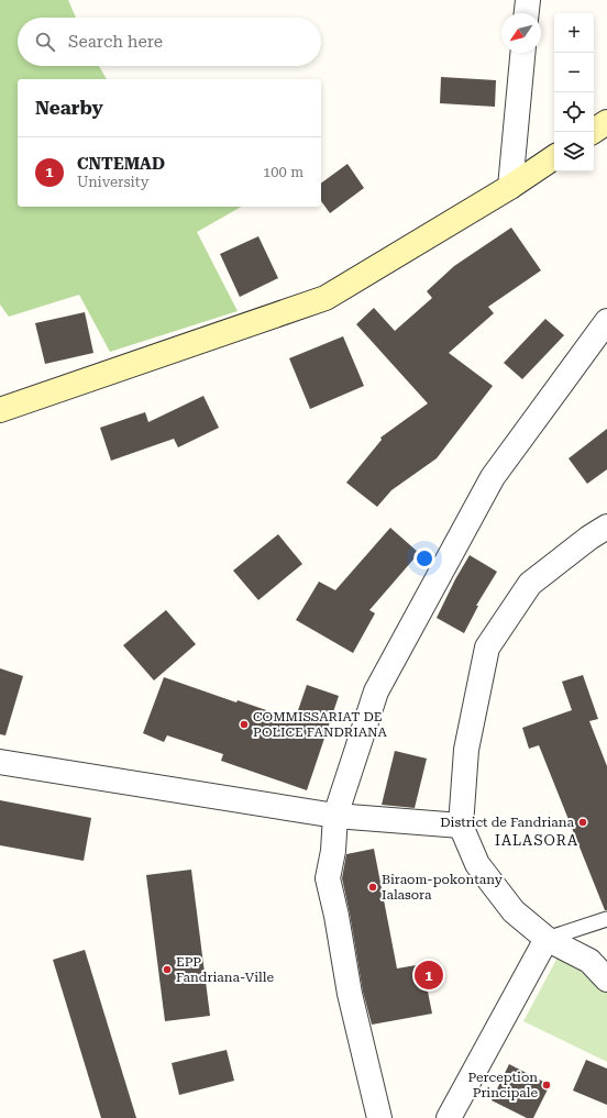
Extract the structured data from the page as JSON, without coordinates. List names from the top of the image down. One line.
{"districts":["IALASORA"],"places":["COMMISSARIAT DE POLICE FANDRIANA","District de Fandriana","Biraom-pokontany Ialasora","EPP Fandriana-Ville","Perception Principale"],"north":"bottom left","page":{"map_buttons":["+","−"],"search":"Search here","heading":"Nearby","list":[{"mark":"1","name":"CNTEMAD","note":"University","value":"100 m"}],"pins":"1"}}
